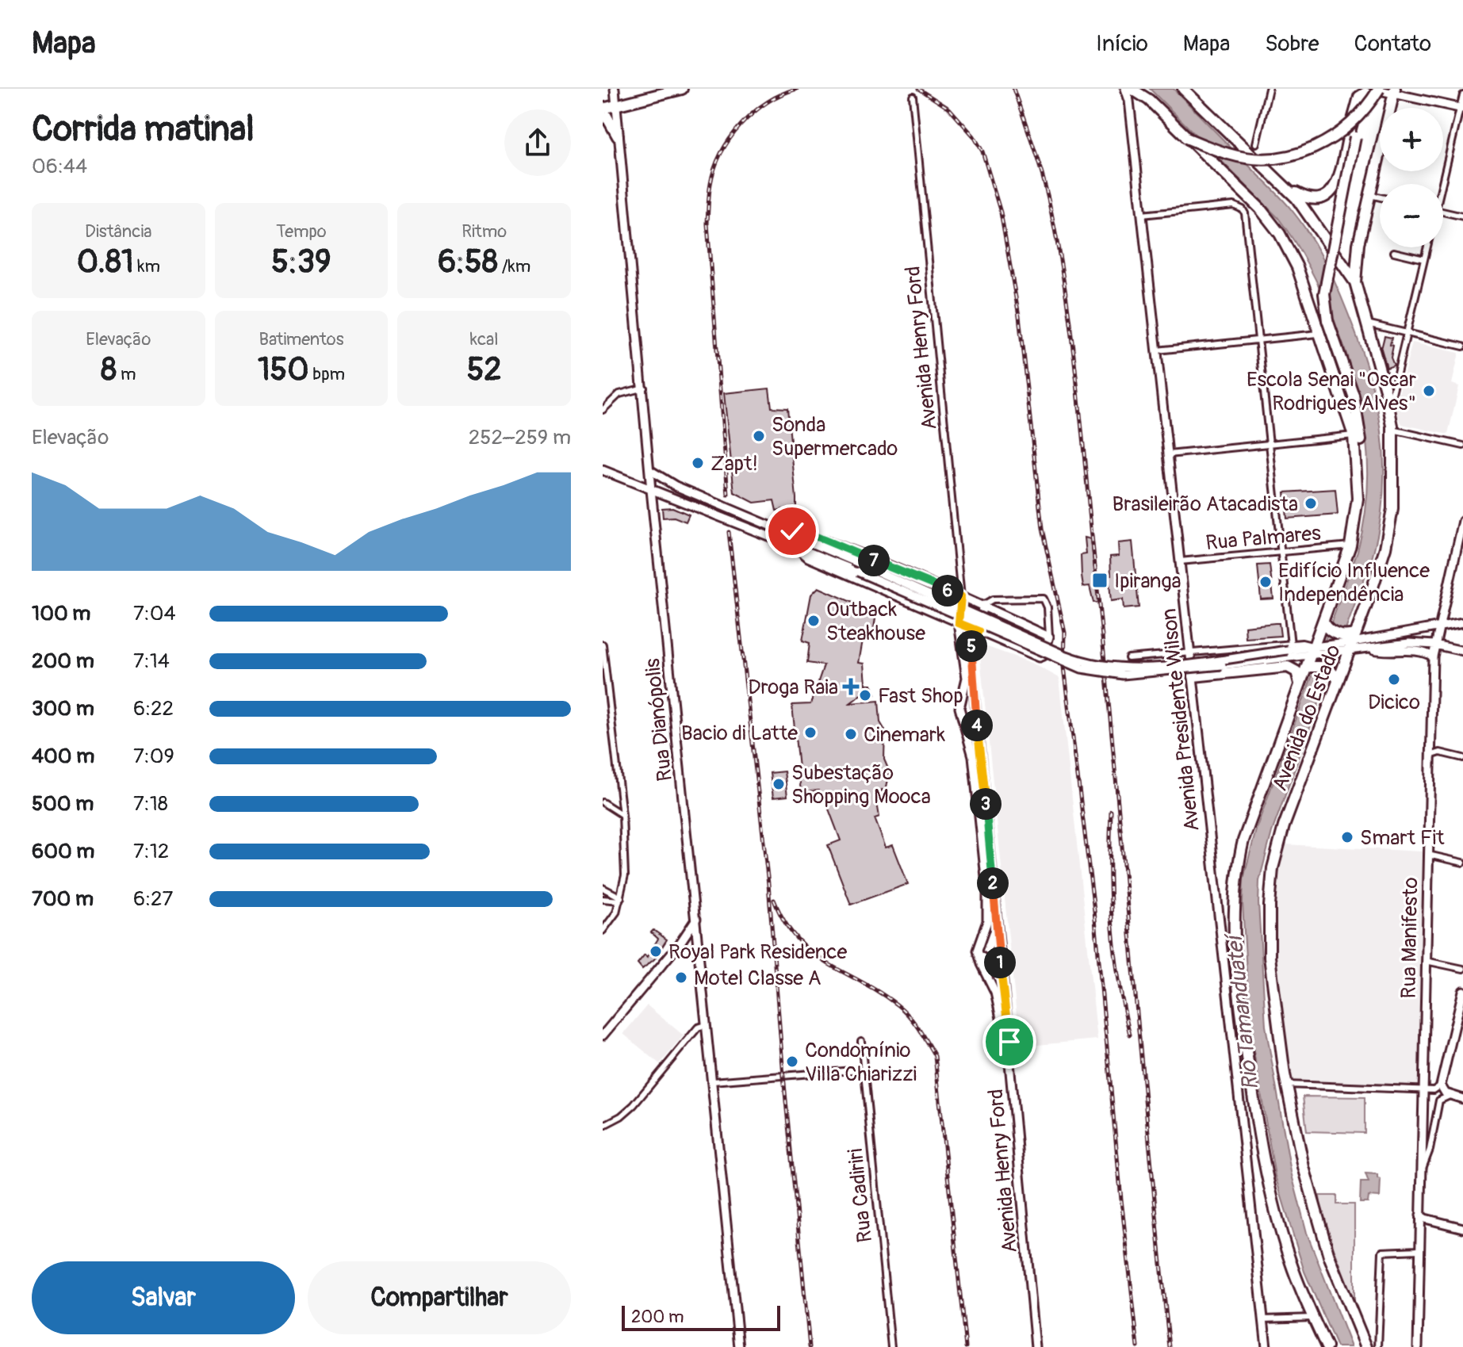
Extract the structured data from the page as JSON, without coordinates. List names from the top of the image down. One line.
{"streets":{"highway":["Avenida do Estado"],"main road":["Avenida Henry Ford","Rua Dianópolis","Avenida Presidente Wilson","Rua Manifesto"],"street":["Rua Palmares","Rua Cadiriri"]},"crossings":[["Rua Palmares","Avenida do Estado"],["Rua Palmares","Avenida Presidente Wilson"]],"water":["Rio Tamanduateí"],"places":{"other":["Escola Senai \"Oscar Rodrigues Alves\"","Sonda Supermercado","Zapt!","Brasileirão Atacadista","Edifício Influence Independência","Outback Steakhouse","Dicico","Fast Shop","Bacio di Latte","Cinemark","Subestação Shopping Mooca","Smart Fit","Royal Park Residence","Motel Classe A","Condomínio Villa Chiarizzi"],"transit":["Ipiranga"],"health":["Droga Raia"]},"scale_bar":"200 m","page":{"header":"Mapa","nav":["Início","Mapa","Sobre","Contato"],"heading":["Corrida matinal","06:44"],"map_buttons":["+","−"],"stats":[["Distância","0.81 km"],["Tempo","5:39"],["Ritmo","6:58 /km"],["Elevação","8 m"],["Batimentos","150 bpm"],["kcal","52"]],"chart":["Elevação","252–259 m"],"pins":["7","6","5","4","3","2","1"],"list":[{"name":"100 m","note":"7:04"},{"name":"200 m","note":"7:14"},{"name":"300 m","note":"6:22"},{"name":"400 m","note":"7:09"},{"name":"500 m","note":"7:18"},{"name":"600 m","note":"7:12"},{"name":"700 m","note":"6:27"}],"buttons":["Salvar","Compartilhar"],"scale":"200 m"}}
